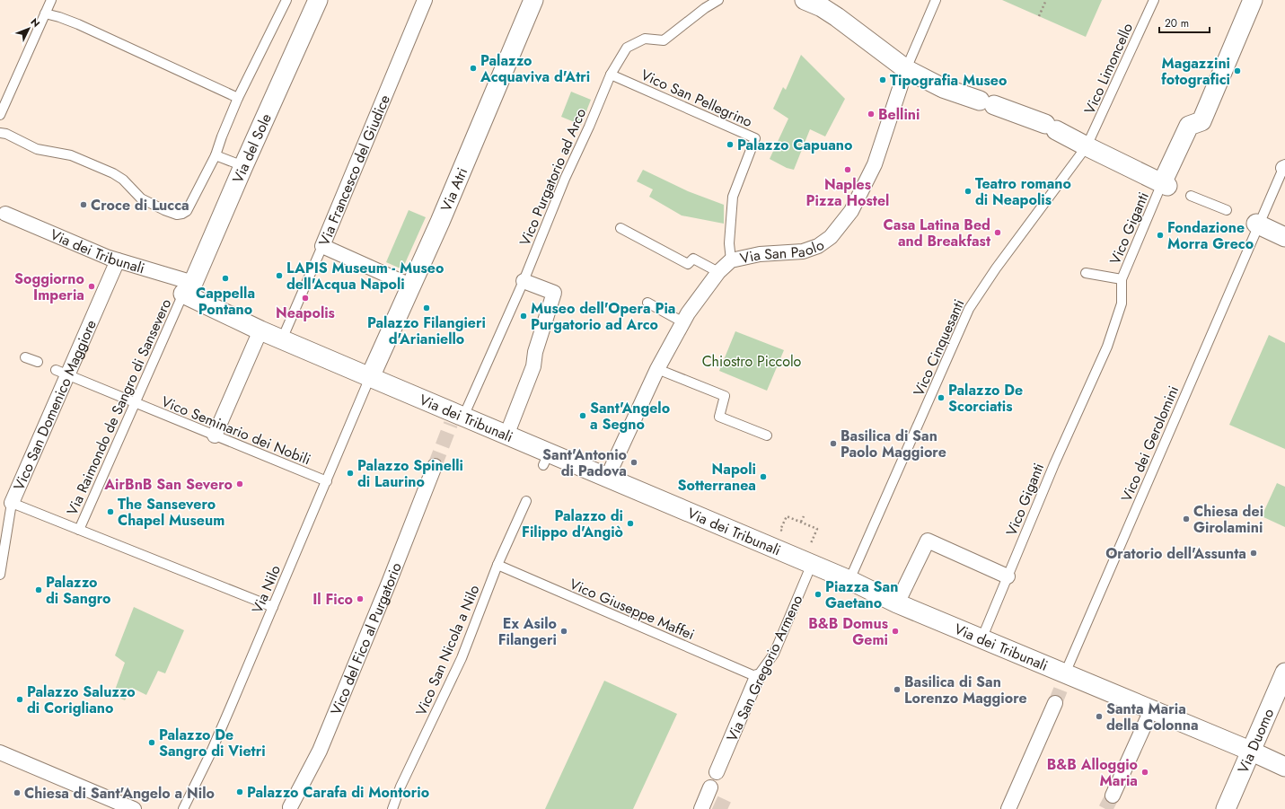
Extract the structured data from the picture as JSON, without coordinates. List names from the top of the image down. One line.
{"streets":{"street":["Via del Sole","Via Francesco del Giudice","Via Atri","Via San Paolo","Via dei Tribunali","Vico San Domenico Maggiore","Vico del Fico al Purgatorio","Via San Gregorio Armeno","Via Duomo"],"lane":["Vico Limoncello","Vico San Pellegrino","Vico Purgatorio ad Arco","Vico Giganti","Vico Cinquesanti","Via Raimondo de Sangro di Sansevero","Vico Seminario dei Nobili","Vico dei Gerolomini","Via Nilo","Vico Giuseppe Maffei","Vico San Nicola a Nilo"]},"crossings":[["Vico Limoncello","Vico Cinquesanti"],["Vico San Pellegrino","Vico Purgatorio ad Arco"],["Vico San Pellegrino","Via San Paolo"],["Via del Sole","Via dei Tribunali"],["Via del Sole","Via Raimondo de Sangro di Sansevero"],["Via Francesco del Giudice","Via dei Tribunali"],["Vico Purgatorio ad Arco","Via dei Tribunali"],["Via Atri","Via dei Tribunali"],["Via Atri","Via Nilo"],["Vico Giganti","Via dei Tribunali"],["Via San Paolo","Via dei Tribunali"],["Via dei Tribunali","Vico Cinquesanti"],["Via dei Tribunali","Vico San Domenico Maggiore"],["Via dei Tribunali","Via Raimondo de Sangro di Sansevero"],["Via dei Tribunali","Vico dei Gerolomini"],["Via dei Tribunali","Via Nilo"],["Via dei Tribunali","Via San Gregorio Armeno"],["Via dei Tribunali","Via Duomo"],["Vico San Domenico Maggiore","Vico Seminario dei Nobili"],["Via Raimondo de Sangro di Sansevero","Vico Seminario dei Nobili"],["Vico Seminario dei Nobili","Via Nilo"],["Vico Giuseppe Maffei","Vico San Nicola a Nilo"],["Vico Giuseppe Maffei","Via San Gregorio Armeno"]],"parks":["Chiostro Piccolo"],"places":["Palazzo Acquaviva d'Atri","Magazzini fotografici","Tipografia Museo","Bellini","Palazzo Capuano","Naples Pizza Hostel","Teatro romano di Neapolis","Croce di Lucca","Casa Latina Bed and Breakfast","Fondazione Morra Greco","LAPIS Museum - Museo dell'Acqua Napoli","Cappella Pontano","Soggiorno Imperia","Neapolis","Palazzo Filangieri d'Arianiello","Museo dell'Opera Pia Purgatorio ad Arco","Palazzo De Scorciatis","Sant'Angelo a Segno","Basilica di San Paolo Maggiore","Sant'Antonio di Padova","Palazzo Spinelli di Laurino","Napoli Sotterranea","AirBnB San Severo","The Sansevero Chapel Museum","Chiesa dei Girolamini","Palazzo di Filippo d'Angiò","Oratorio dell'Assunta","Palazzo di Sangro","Piazza San Gaetano","Il Fico","Ex Asilo Filangeri","B&B Domus Gemi","Basilica di San Lorenzo Maggiore","Palazzo Saluzzo di Corigliano","Santa Maria della Colonna","Palazzo De Sangro di Vietri","B&B Alloggio Maria","Palazzo Carafa di Montorio","Chiesa di Sant'Angelo a Nilo"],"scale_bar":"20 m","north":"top right"}
